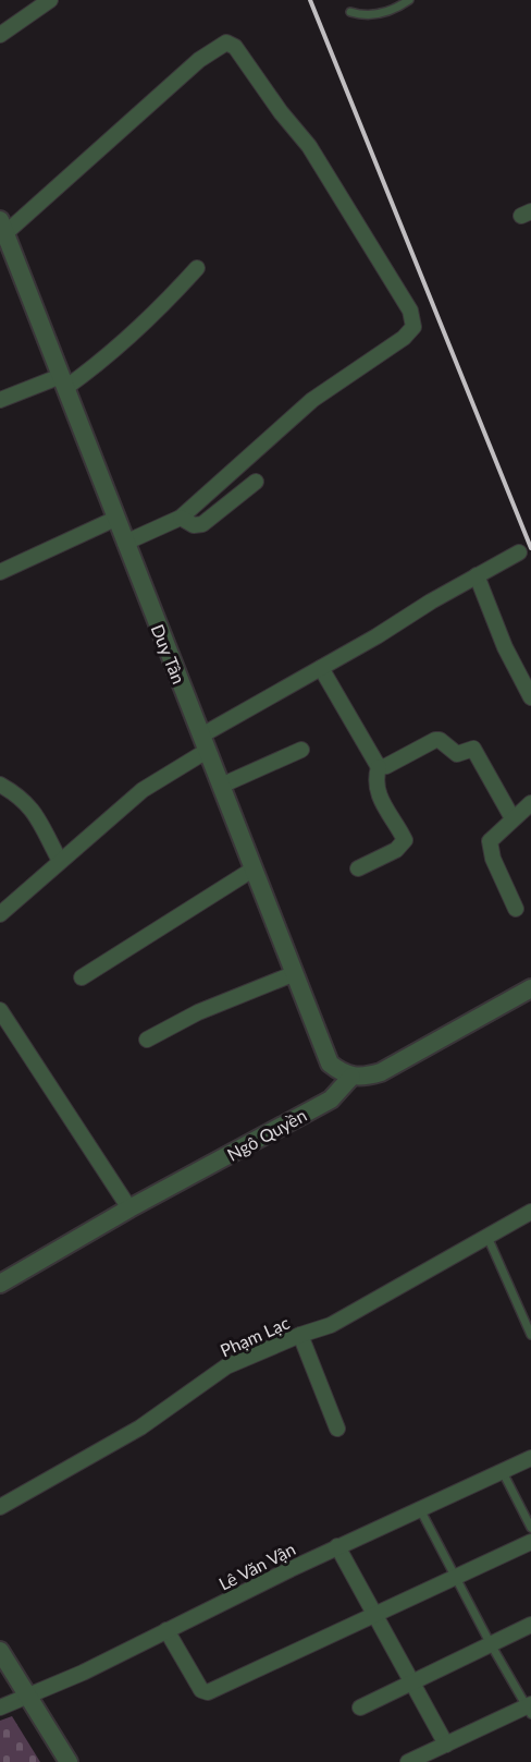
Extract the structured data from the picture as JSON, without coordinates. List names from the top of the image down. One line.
{"streets":{"street":["Duy Tân","Ngô Quyền","Phạm Lạc","Lê Văn Vận"]},"crossings":[["Duy Tân","Ngô Quyền"]]}
